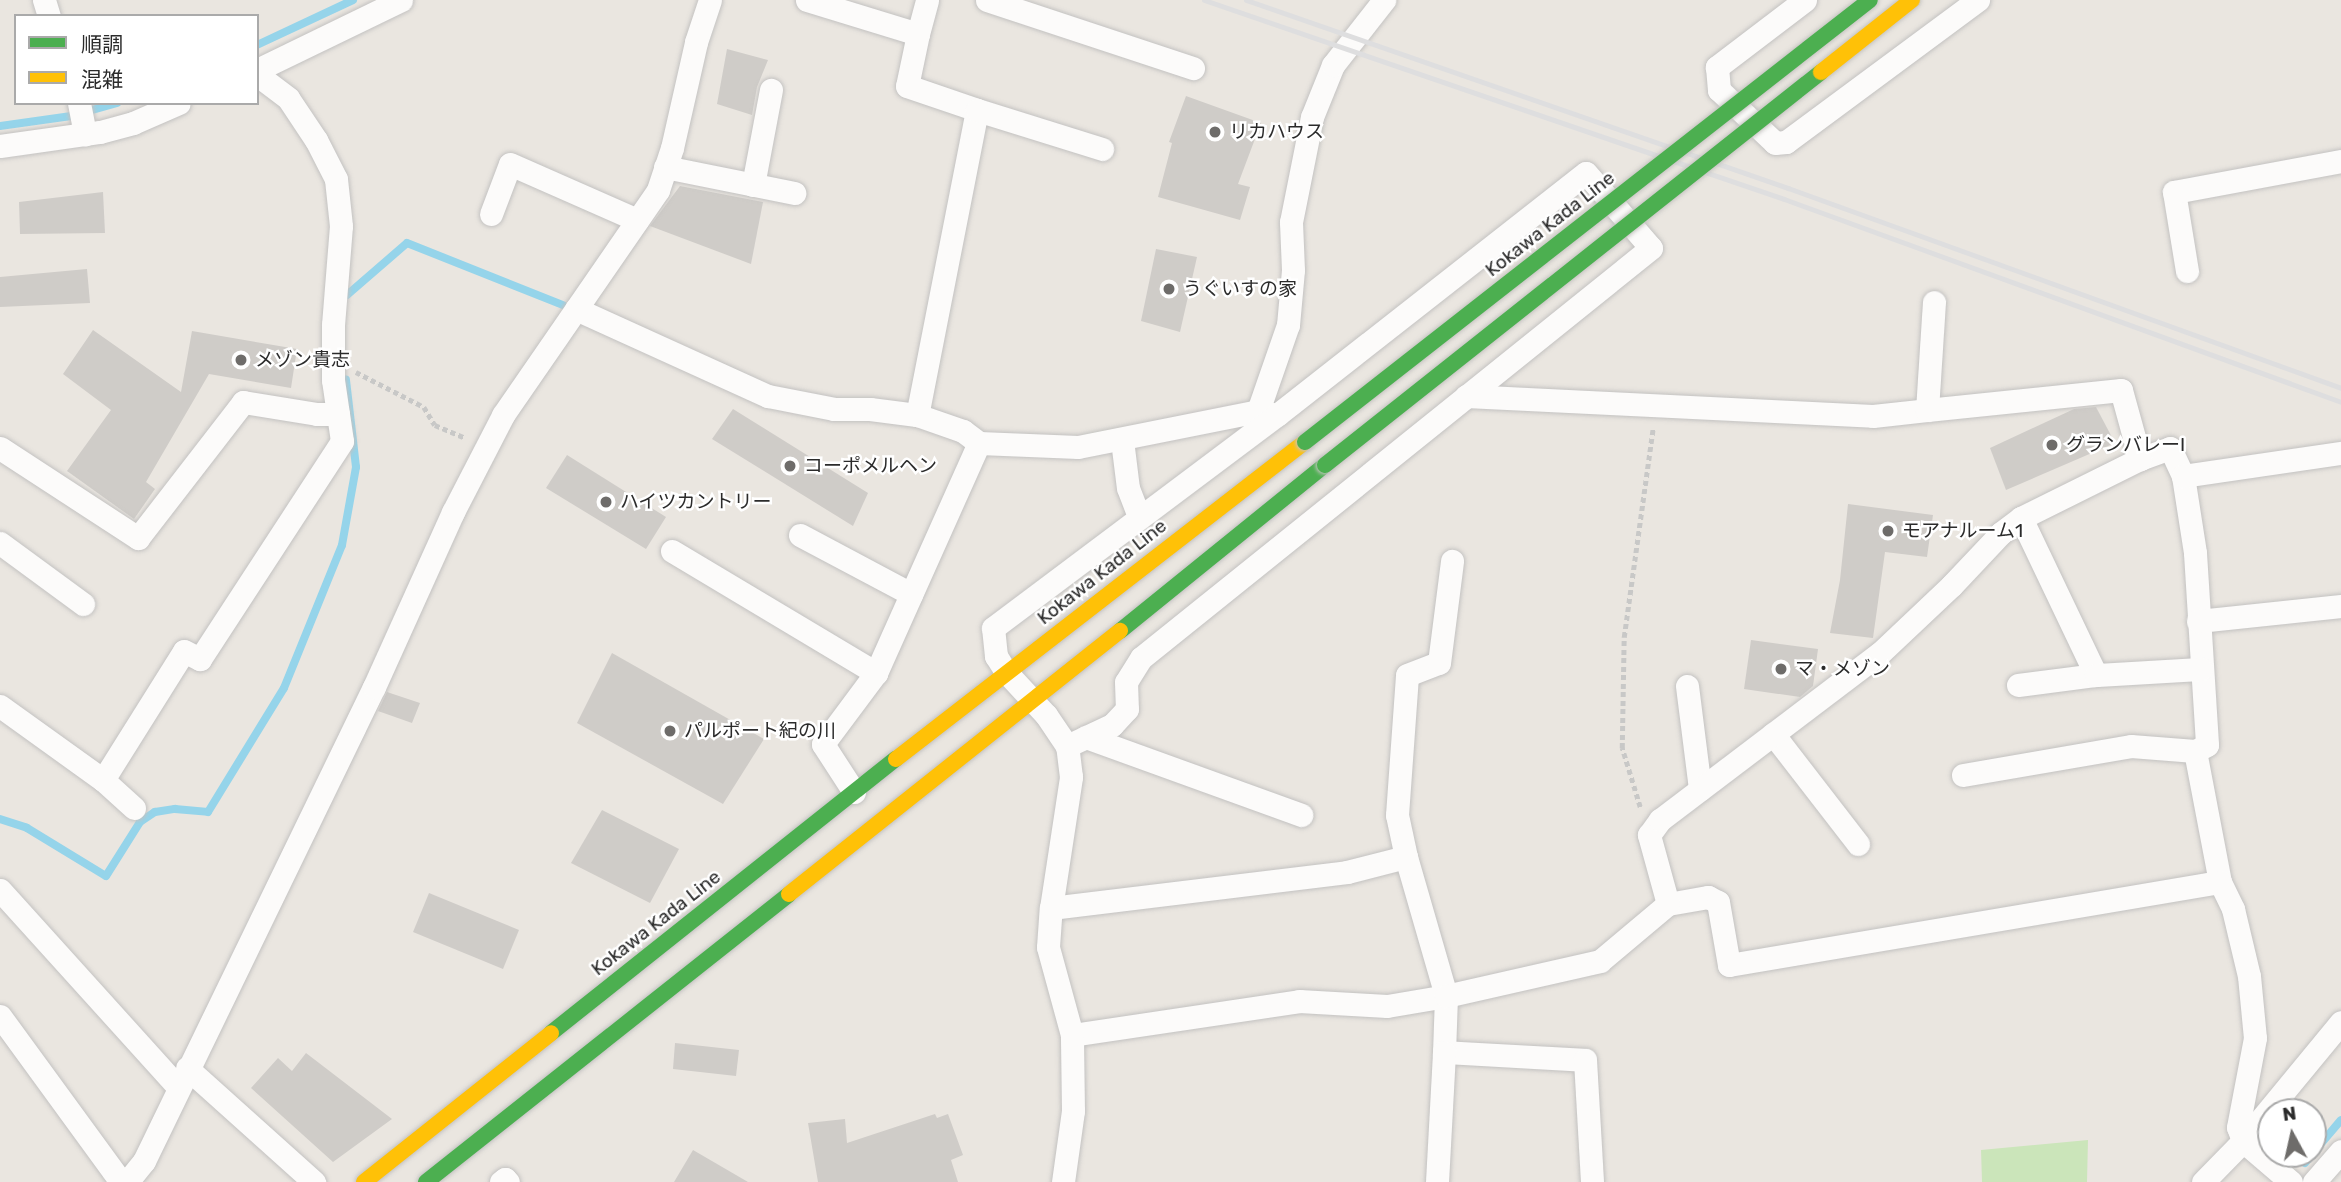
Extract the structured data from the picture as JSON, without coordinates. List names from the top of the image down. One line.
{"streets":{"main road":["Kokawa Kada Line"]},"places":["リカハウス","うぐいすの家","メゾン貴志","グランバレーI","コーポメルヘン","ハイツカントリー","モアナルーム1","マ・メゾン","パルポート紀の川"],"legend":["順調","混雑"],"north":"top"}
